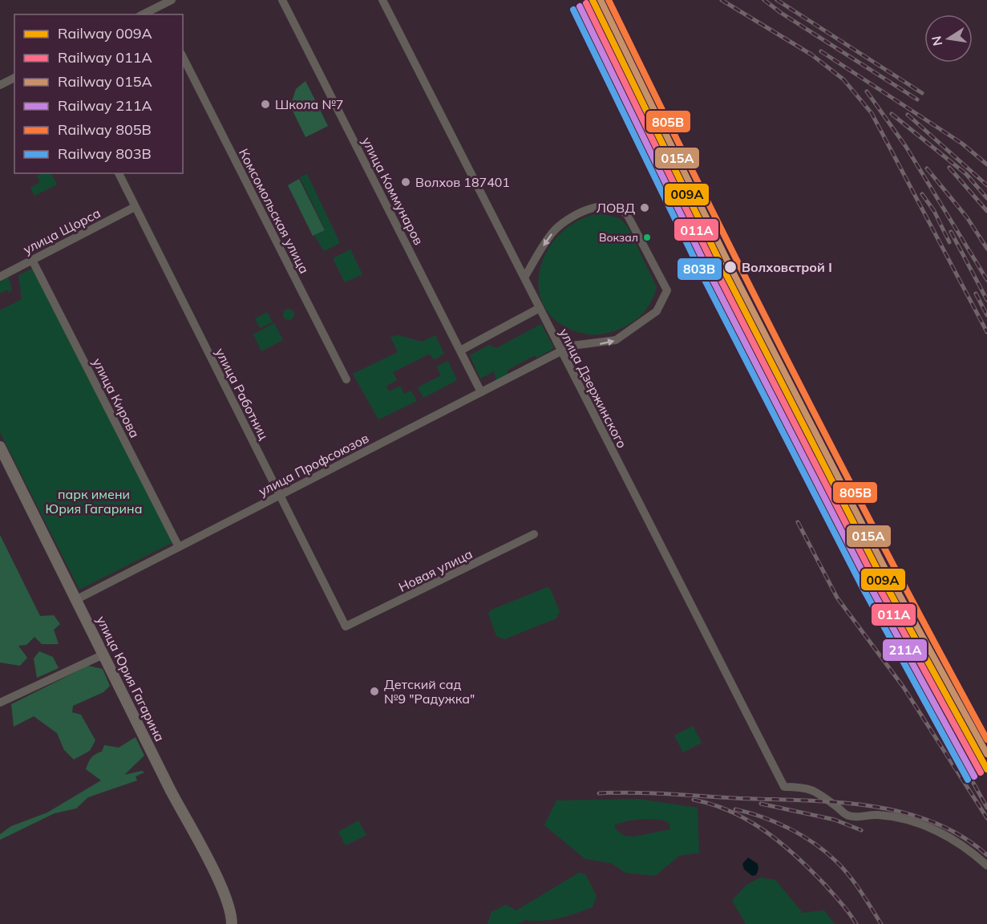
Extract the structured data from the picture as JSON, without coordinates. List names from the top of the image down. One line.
{"streets":{"main road":["улица Юрия Гагарина"],"street":["улица Коммунаров","Комсомольская улица","улица Щорса","улица Дзержинского","улица Работниц","улица Кирова","улица Профсоюзов","Новая улица"]},"crossings":[["улица Коммунаров","улица Профсоюзов"],["улица Щорса","улица Работниц"],["улица Щорса","улица Кирова"],["улица Дзержинского","улица Профсоюзов"],["улица Работниц","улица Профсоюзов"],["улица Работниц","Новая улица"],["улица Кирова","улица Профсоюзов"],["улица Профсоюзов","улица Юрия Гагарина"]],"parks":["парк имени Юрия Гагарина"],"places":["Школа №7","Волхов 187401","ЛОВД","Вокзал","Волховстрой I","Детский cад №9 \"Радужка\""],"lines":["rail line 009А","rail line 015А","rail line 805В","rail line 011А","rail line 211А","rail line 803В"],"legend":["Railway 009А","Railway 011А","Railway 015А","Railway 211А","Railway 805В","Railway 803В"],"north":"left"}
